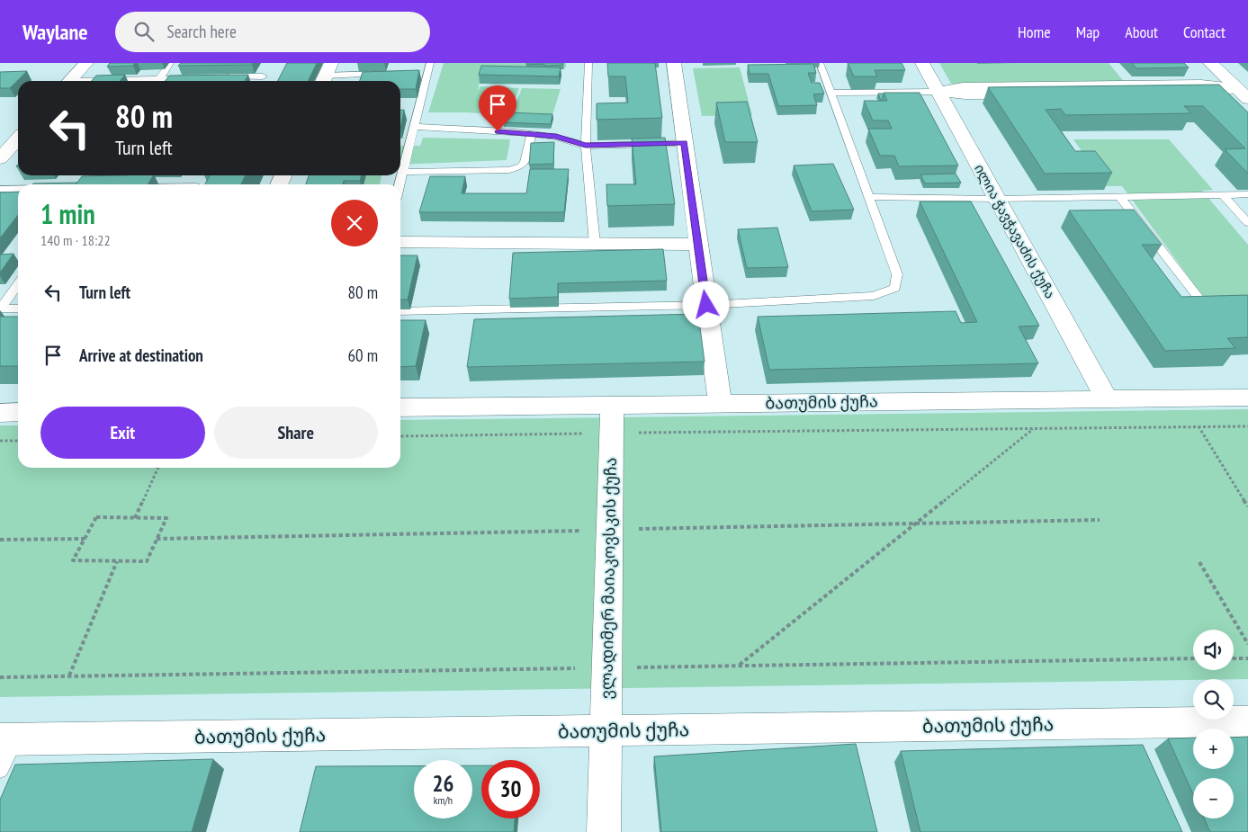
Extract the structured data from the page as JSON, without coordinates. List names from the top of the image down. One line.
{"streets":{"street":["ილია ჭავჭავაძის ქუჩა","ბათუმის ქუჩა","ვლადიმერ მაიაკოვსკის ქუჩა"]},"crossings":[["ილია ჭავჭავაძის ქუჩა","ბათუმის ქუჩა"],["ბათუმის ქუჩა","ვლადიმერ მაიაკოვსკის ქუჩა"]],"page":{"header":"Waylane","search":"Search here","nav":["Home","Map","About","Contact"],"turn":["80 m","Turn left"],"heading":["1 min","140 m · 18:22"],"list":[{"name":"Turn left","value":"80 m"},{"name":"Arrive at destination","value":"60 m"}],"buttons":["Exit","Share"],"map_buttons":["+","−"],"speed":"26 km/h","limit":"30"}}
